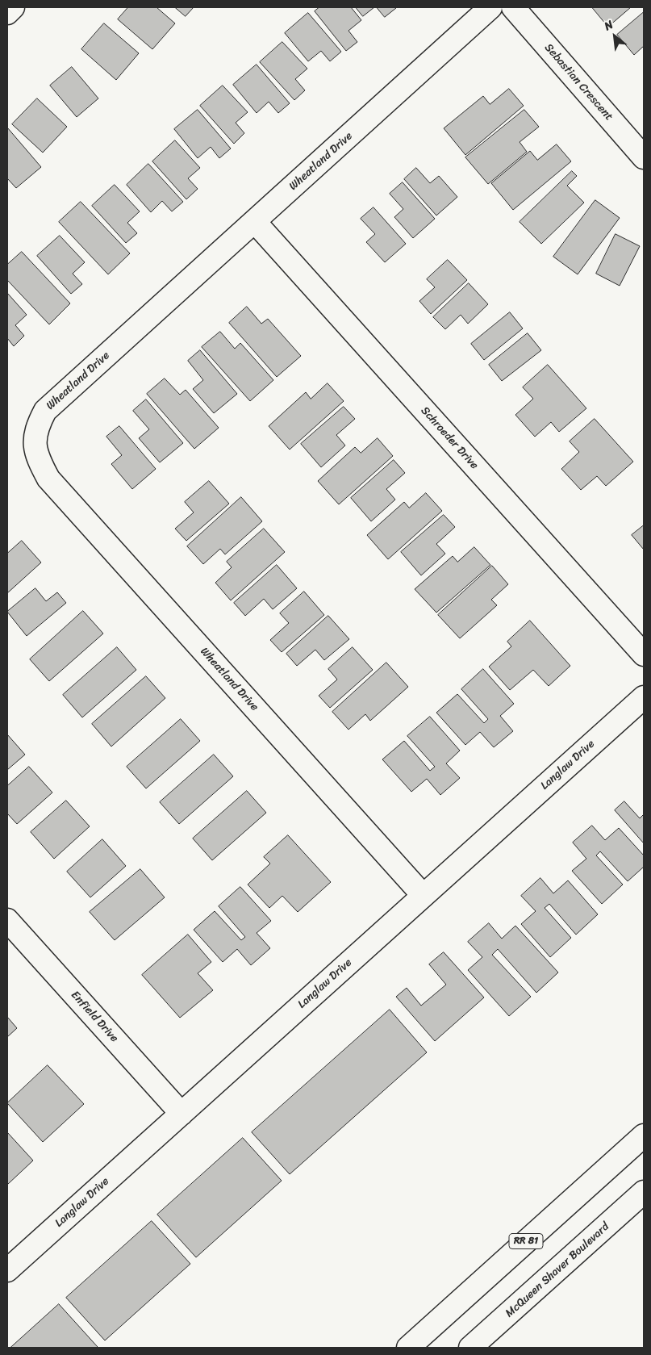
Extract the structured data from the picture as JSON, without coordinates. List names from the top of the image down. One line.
{"streets":{"street":["Sebastian Crescent","Wheatland Drive","Schroeder Drive","Langlaw Drive","Enfield Drive","RR 81","McQueen Shaver Boulevard"]},"crossings":[["Wheatland Drive","Schroeder Drive"],["Wheatland Drive","Langlaw Drive"],["Langlaw Drive","Enfield Drive"]],"north":"top left"}
